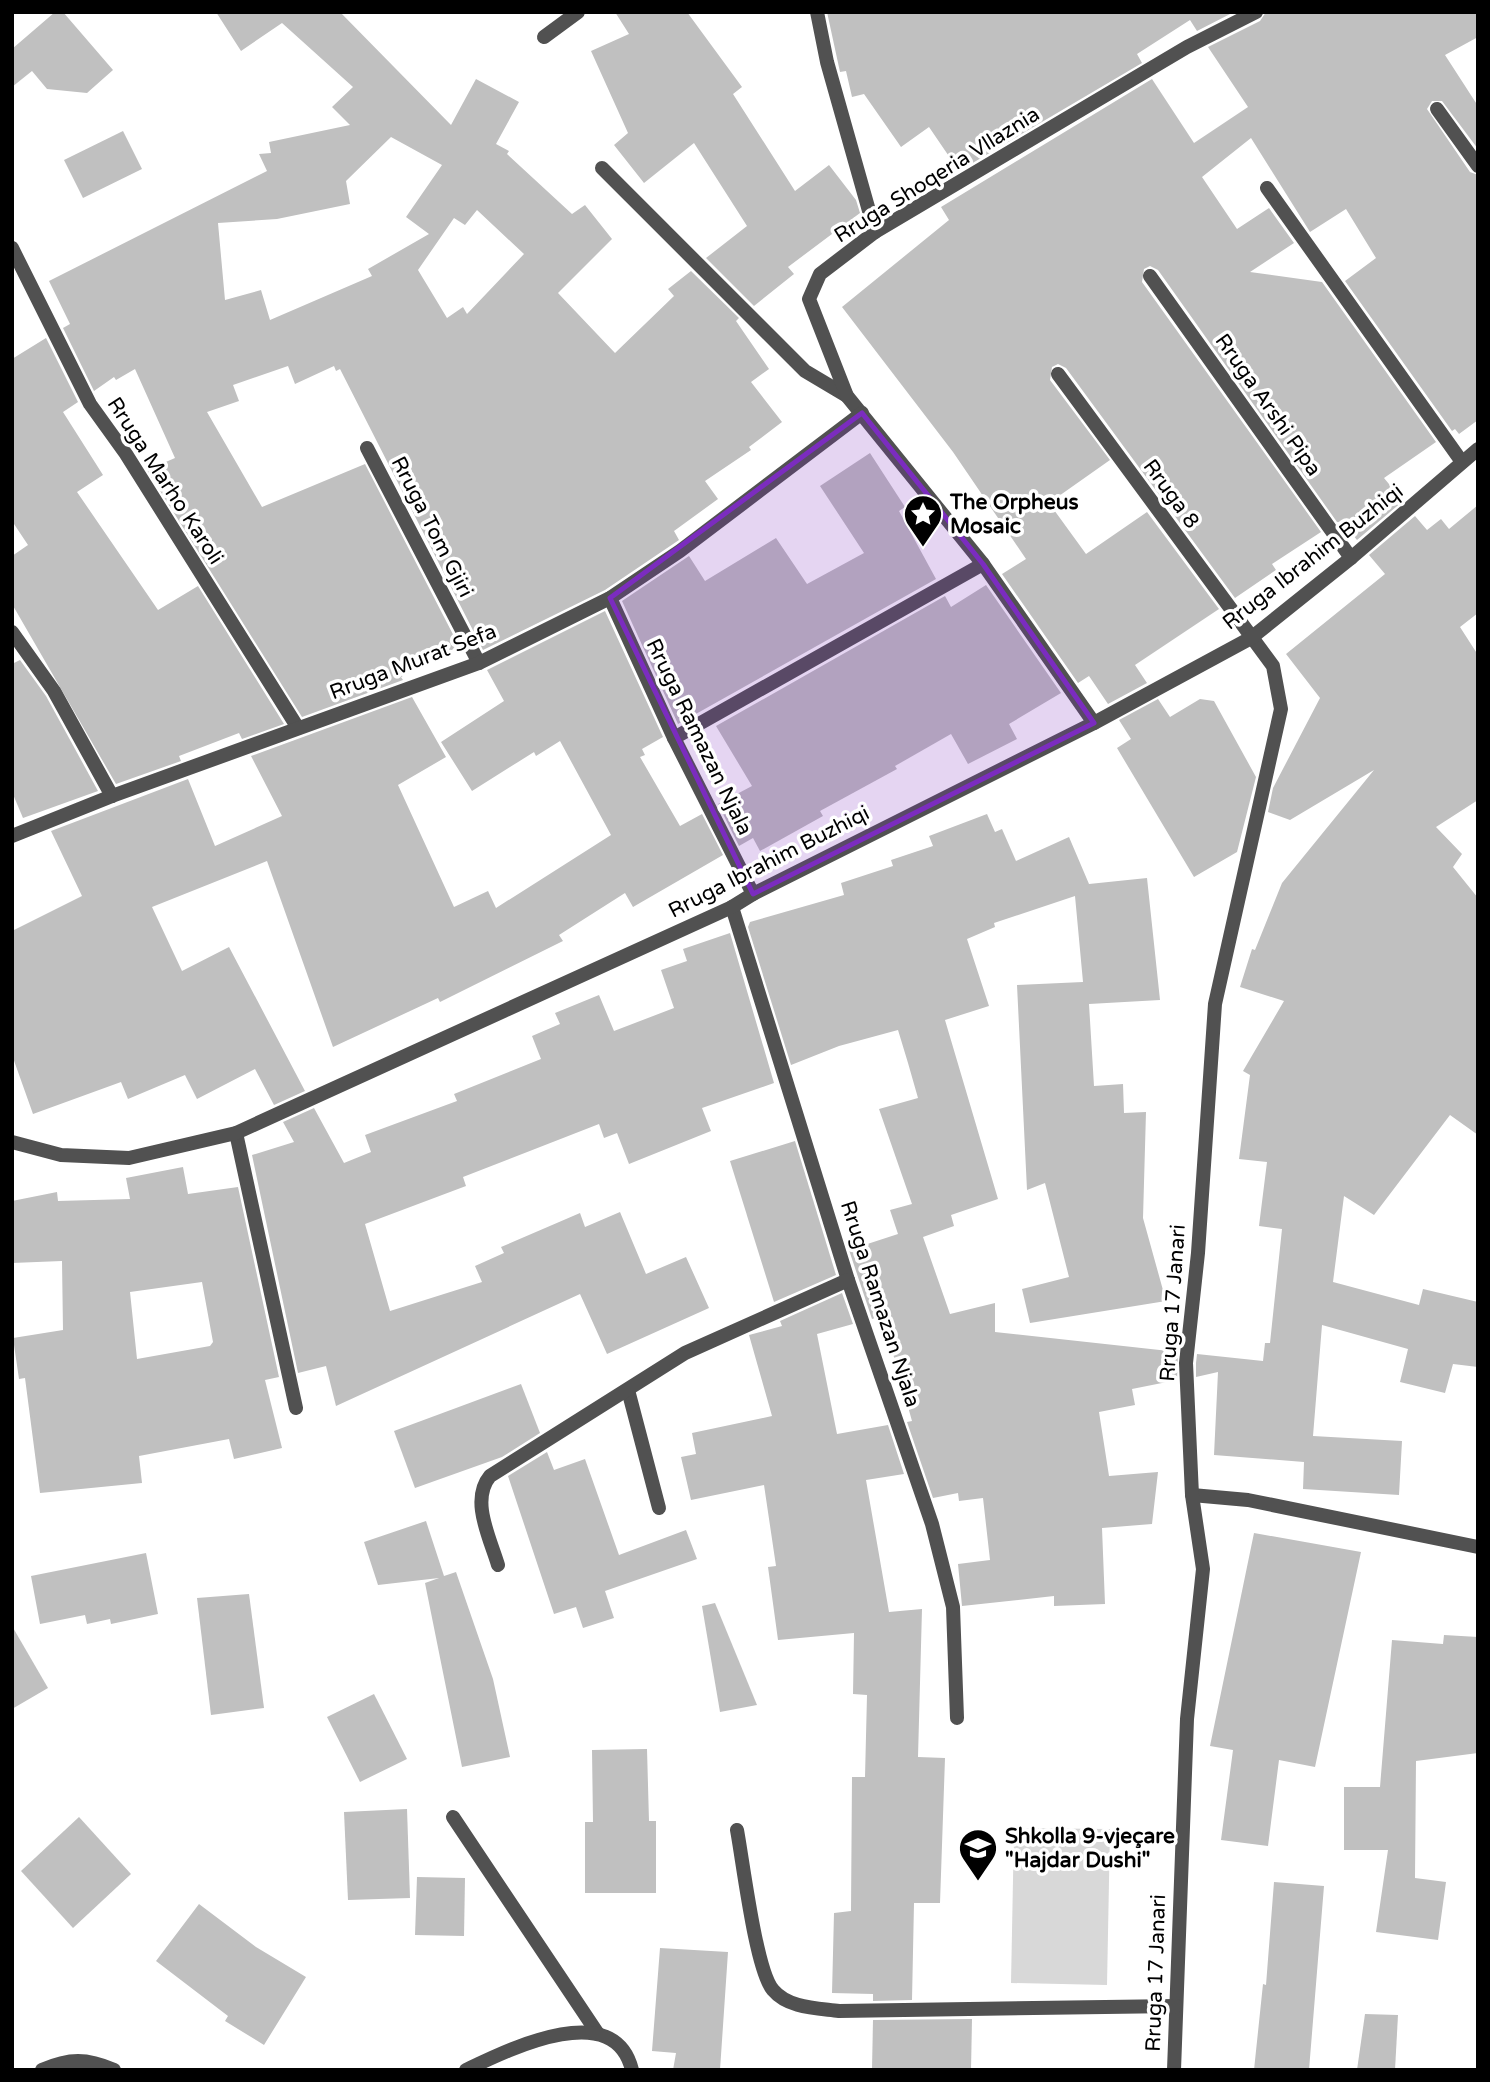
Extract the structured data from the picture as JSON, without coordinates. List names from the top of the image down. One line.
{"streets":{"street":["Rruga Shoqeria Vllaznia","Rruga Arshi Pipa","Rruga Marho Karoli","Rruga 8","Rruga Tom Gjiri","Rruga Ibrahim Buzhiqi","Rruga Murat Sefa","Rruga Ramazan Njala","Rruga 17 Janari"]},"crossings":[["Rruga Shoqeria Vllaznia","Rruga Ibrahim Buzhiqi"],["Rruga Shoqeria Vllaznia","Rruga Murat Sefa"],["Rruga Arshi Pipa","Rruga Ibrahim Buzhiqi"],["Rruga Marho Karoli","Rruga Murat Sefa"],["Rruga 8","Rruga Ibrahim Buzhiqi"],["Rruga 8","Rruga 17 Janari"],["Rruga Tom Gjiri","Rruga Murat Sefa"],["Rruga Ibrahim Buzhiqi","Rruga Ramazan Njala"],["Rruga Ibrahim Buzhiqi","Rruga 17 Janari"],["Rruga Murat Sefa","Rruga Ramazan Njala"]],"places":{"place":["The Orpheus Mosaic"],"school or university":["Shkolla 9-vjeçare \"Hajdar Dushi\""]}}
